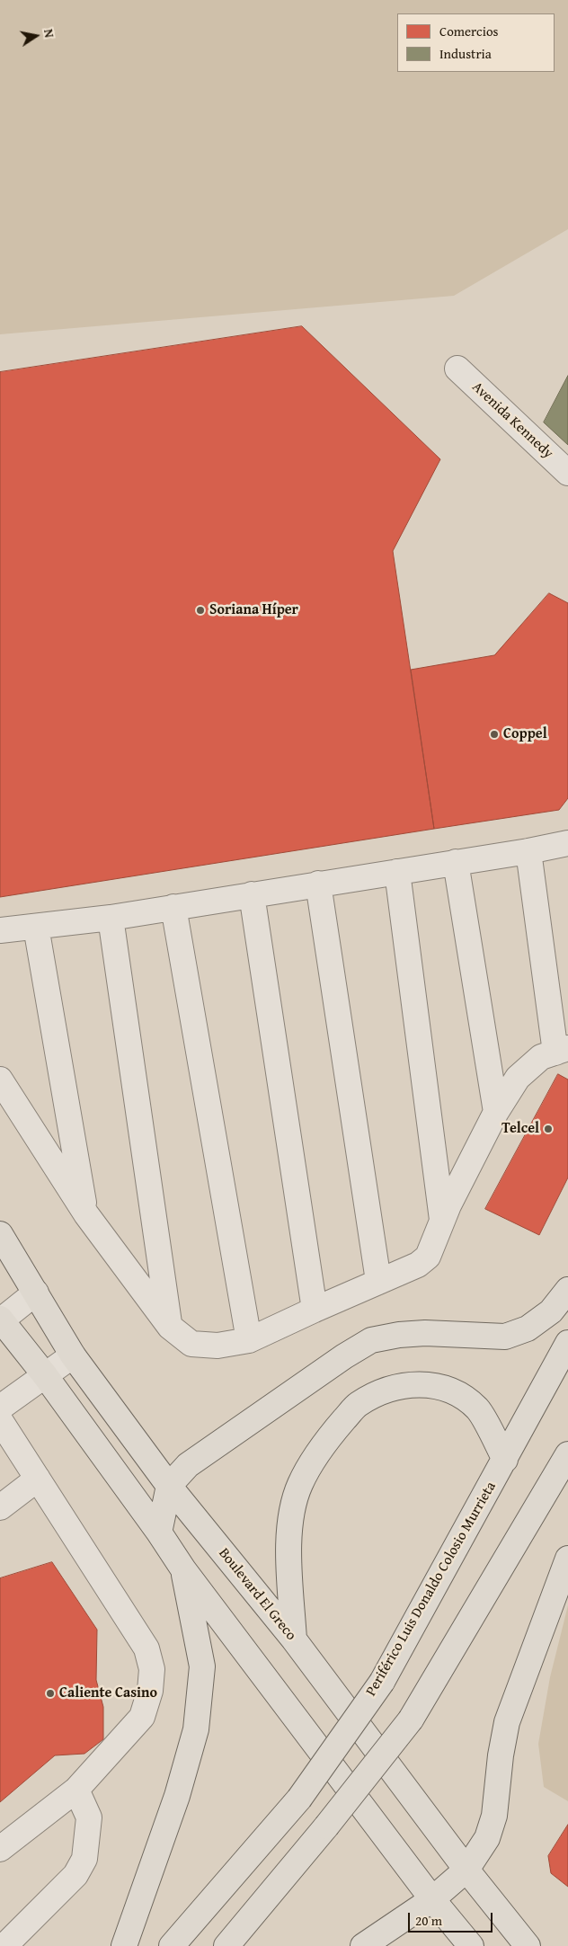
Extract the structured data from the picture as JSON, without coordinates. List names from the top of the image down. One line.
{"streets":{"main road":["Periférico Luis Donaldo Colosio Murrieta","Boulevard El Greco"],"lane":["Avenida Kennedy"]},"places":["Soriana Híper","Coppel","Telcel","Caliente Casino"],"legend":["Comercios","Industria"],"scale_bar":"20 m","north":"right"}
